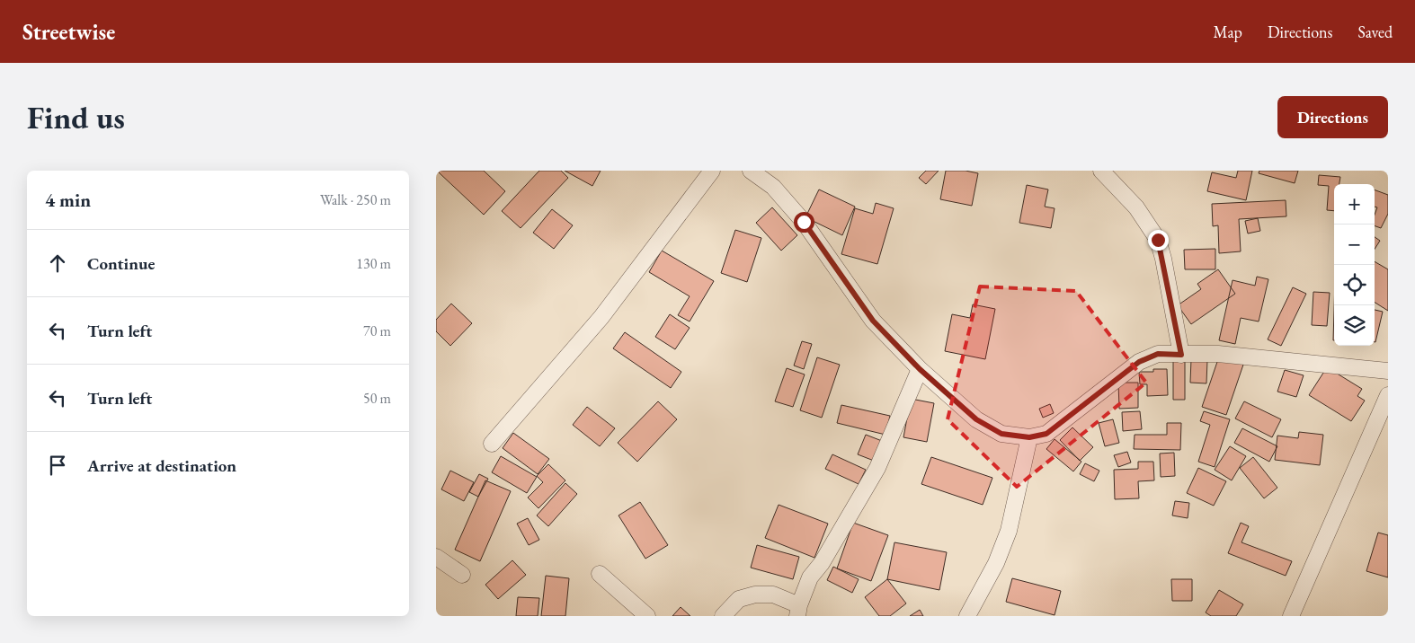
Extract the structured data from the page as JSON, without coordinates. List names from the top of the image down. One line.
{"page":{"header":"Streetwise","nav":["Map","Directions","Saved"],"buttons":"Directions","title":"Find us","heading":["4 min","Walk · 250 m"],"map_buttons":["+","−"],"list":[["Continue","130 m"],["Turn left","70 m"],["Turn left","50 m"],"Arrive at destination"]}}
